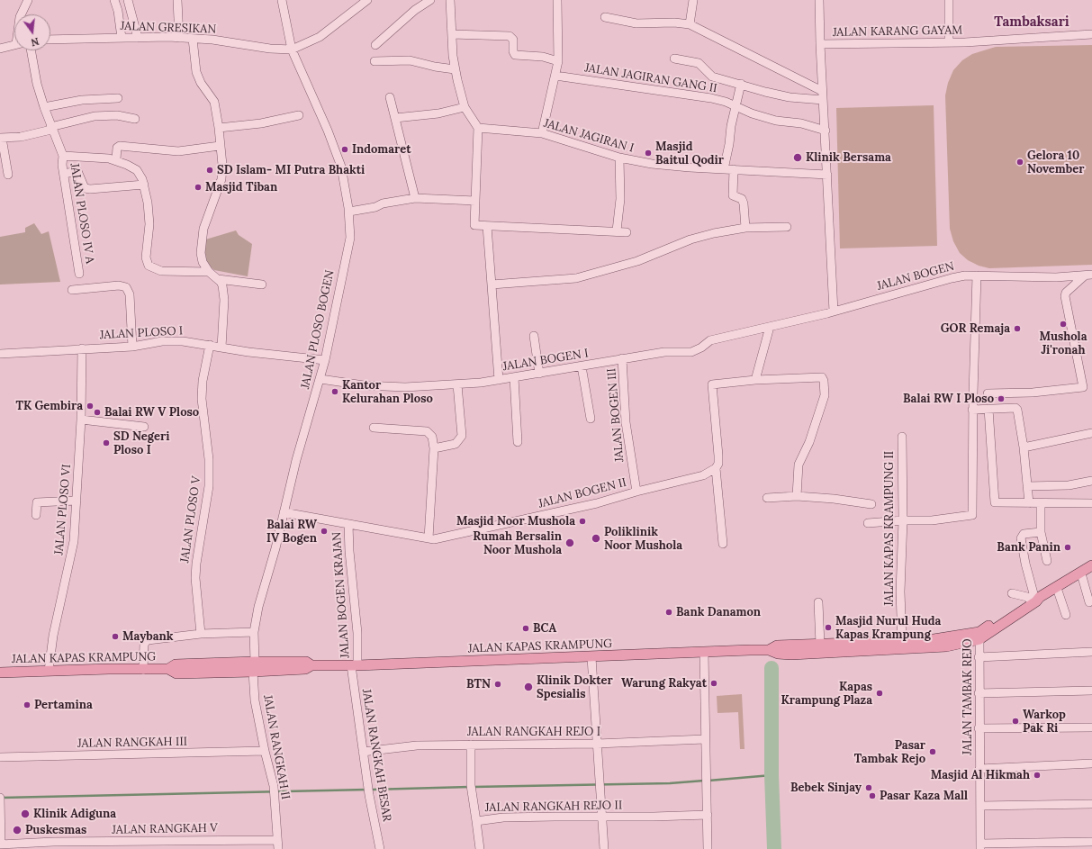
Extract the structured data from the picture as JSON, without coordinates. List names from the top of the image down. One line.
{"streets":{"main road":["JALAN KAPAS KRAMPUNG"],"street":["JALAN GRESIKAN","JALAN KARANG GAYAM","JALAN JAGIRAN GANG II","JALAN JAGIRAN I","JALAN PLOSO IV A","JALAN BOGEN","JALAN PLOSO BOGEN","JALAN PLOSO I","JALAN BOGEN I","JALAN BOGEN III","JALAN BOGEN II","JALAN PLOSO VI","JALAN PLOSO V","JALAN KAPAS KRAMPUNG II","JALAN BOGEN KRAJAN","JALAN TAMBAK REJO","JALAN RANGKAH REJO I","JALAN RANGKAH III","JALAN RANGKAH II","JALAN RANGKAH BESAR","JALAN RANGKAH REJO II","JALAN RANGKAH V"]},"crossings":[["JALAN GRESIKAN","JALAN PLOSO BOGEN"],["JALAN KARANG GAYAM","JALAN JAGIRAN GANG II"],["JALAN KARANG GAYAM","JALAN JAGIRAN I"],["JALAN KARANG GAYAM","JALAN BOGEN"],["JALAN BOGEN","JALAN BOGEN I"],["JALAN PLOSO BOGEN","JALAN PLOSO I"],["JALAN PLOSO BOGEN","JALAN BOGEN I"],["JALAN PLOSO BOGEN","JALAN BOGEN II"],["JALAN PLOSO BOGEN","JALAN KAPAS KRAMPUNG"],["JALAN PLOSO BOGEN","JALAN RANGKAH II"],["JALAN PLOSO I","JALAN PLOSO VI"],["JALAN PLOSO I","JALAN PLOSO V"],["JALAN BOGEN I","JALAN BOGEN III"],["JALAN BOGEN III","JALAN BOGEN II"],["JALAN BOGEN II","JALAN BOGEN KRAJAN"],["JALAN PLOSO VI","JALAN KAPAS KRAMPUNG"],["JALAN KAPAS KRAMPUNG II","JALAN KAPAS KRAMPUNG"],["JALAN BOGEN KRAJAN","JALAN KAPAS KRAMPUNG"],["JALAN BOGEN KRAJAN","JALAN RANGKAH BESAR"],["JALAN KAPAS KRAMPUNG","JALAN TAMBAK REJO"],["JALAN KAPAS KRAMPUNG","JALAN RANGKAH II"],["JALAN KAPAS KRAMPUNG","JALAN RANGKAH BESAR"],["JALAN RANGKAH REJO I","JALAN RANGKAH BESAR"],["JALAN RANGKAH REJO I","JALAN RANGKAH REJO II"],["JALAN RANGKAH III","JALAN RANGKAH II"],["JALAN RANGKAH II","JALAN RANGKAH V"]],"districts":["Tambaksari"],"places":["Indomaret","Masjid Baitul Qodir","Klinik Bersama","Gelora 10 November","SD Islam- MI Putra Bhakti","Masjid Tiban","Mushola Ji'ronah","GOR Remaja","Kantor Kelurahan Ploso","Balai RW I Ploso","TK Gembira","Balai RW V Ploso","SD Negeri Ploso I","Masjid Noor Mushola","Balai RW IV Bogen","Poliklinik Noor Mushola","Rumah Bersalin Noor Mushola","Bank Panin","Bank Danamon","Masjid Nurul Huda Kapas Krampung","BCA","Maybank","Warung Rakyat","BTN","Klinik Dokter Spesialis","Kapas Krampung Plaza","Pertamina","Warkop Pak Ri","Pasar Tambak Rejo","Masjid Al Hikmah","Bebek Sinjay","Pasar Kaza Mall","Klinik Adiguna","Puskesmas"],"north":"bottom"}
